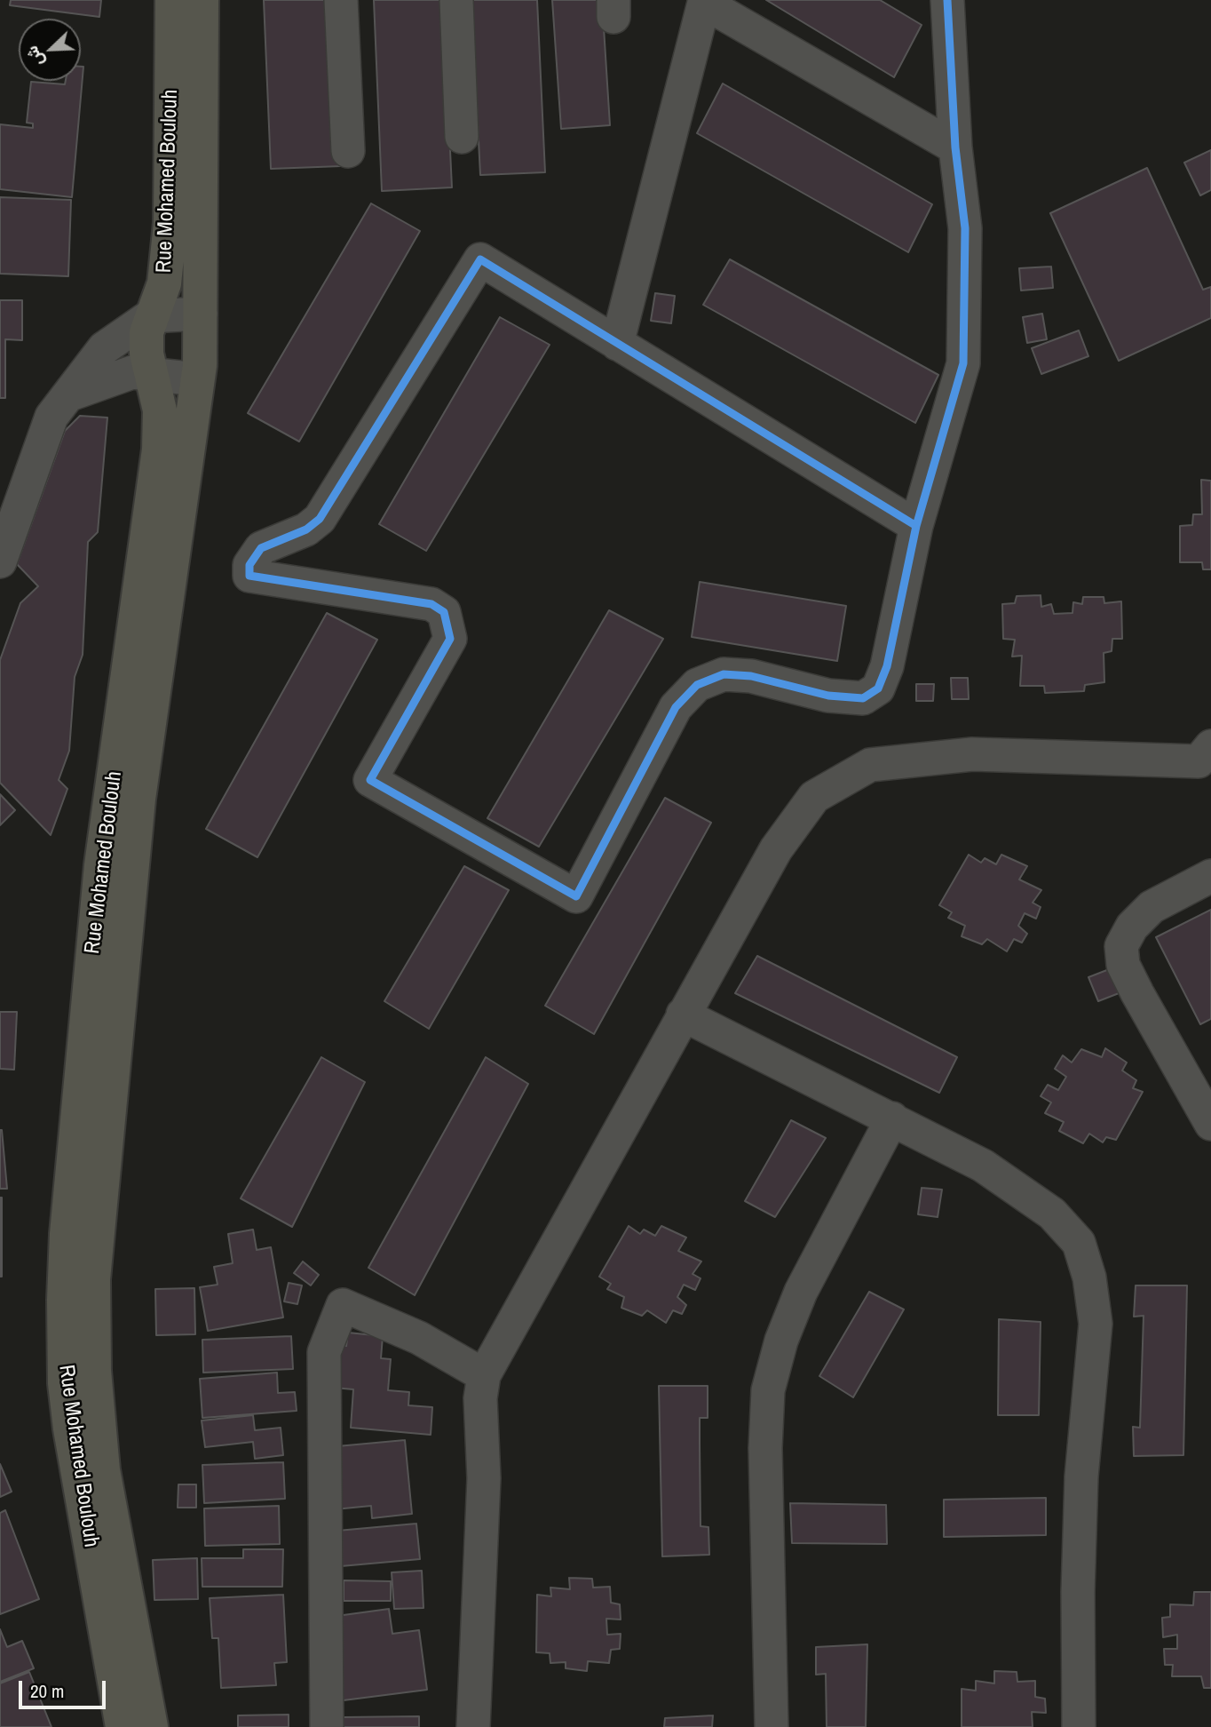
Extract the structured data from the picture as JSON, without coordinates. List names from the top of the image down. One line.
{"streets":{"main road":["Rue Mohamed Boulouh"]},"scale_bar":"20 m","north":"bottom left"}
